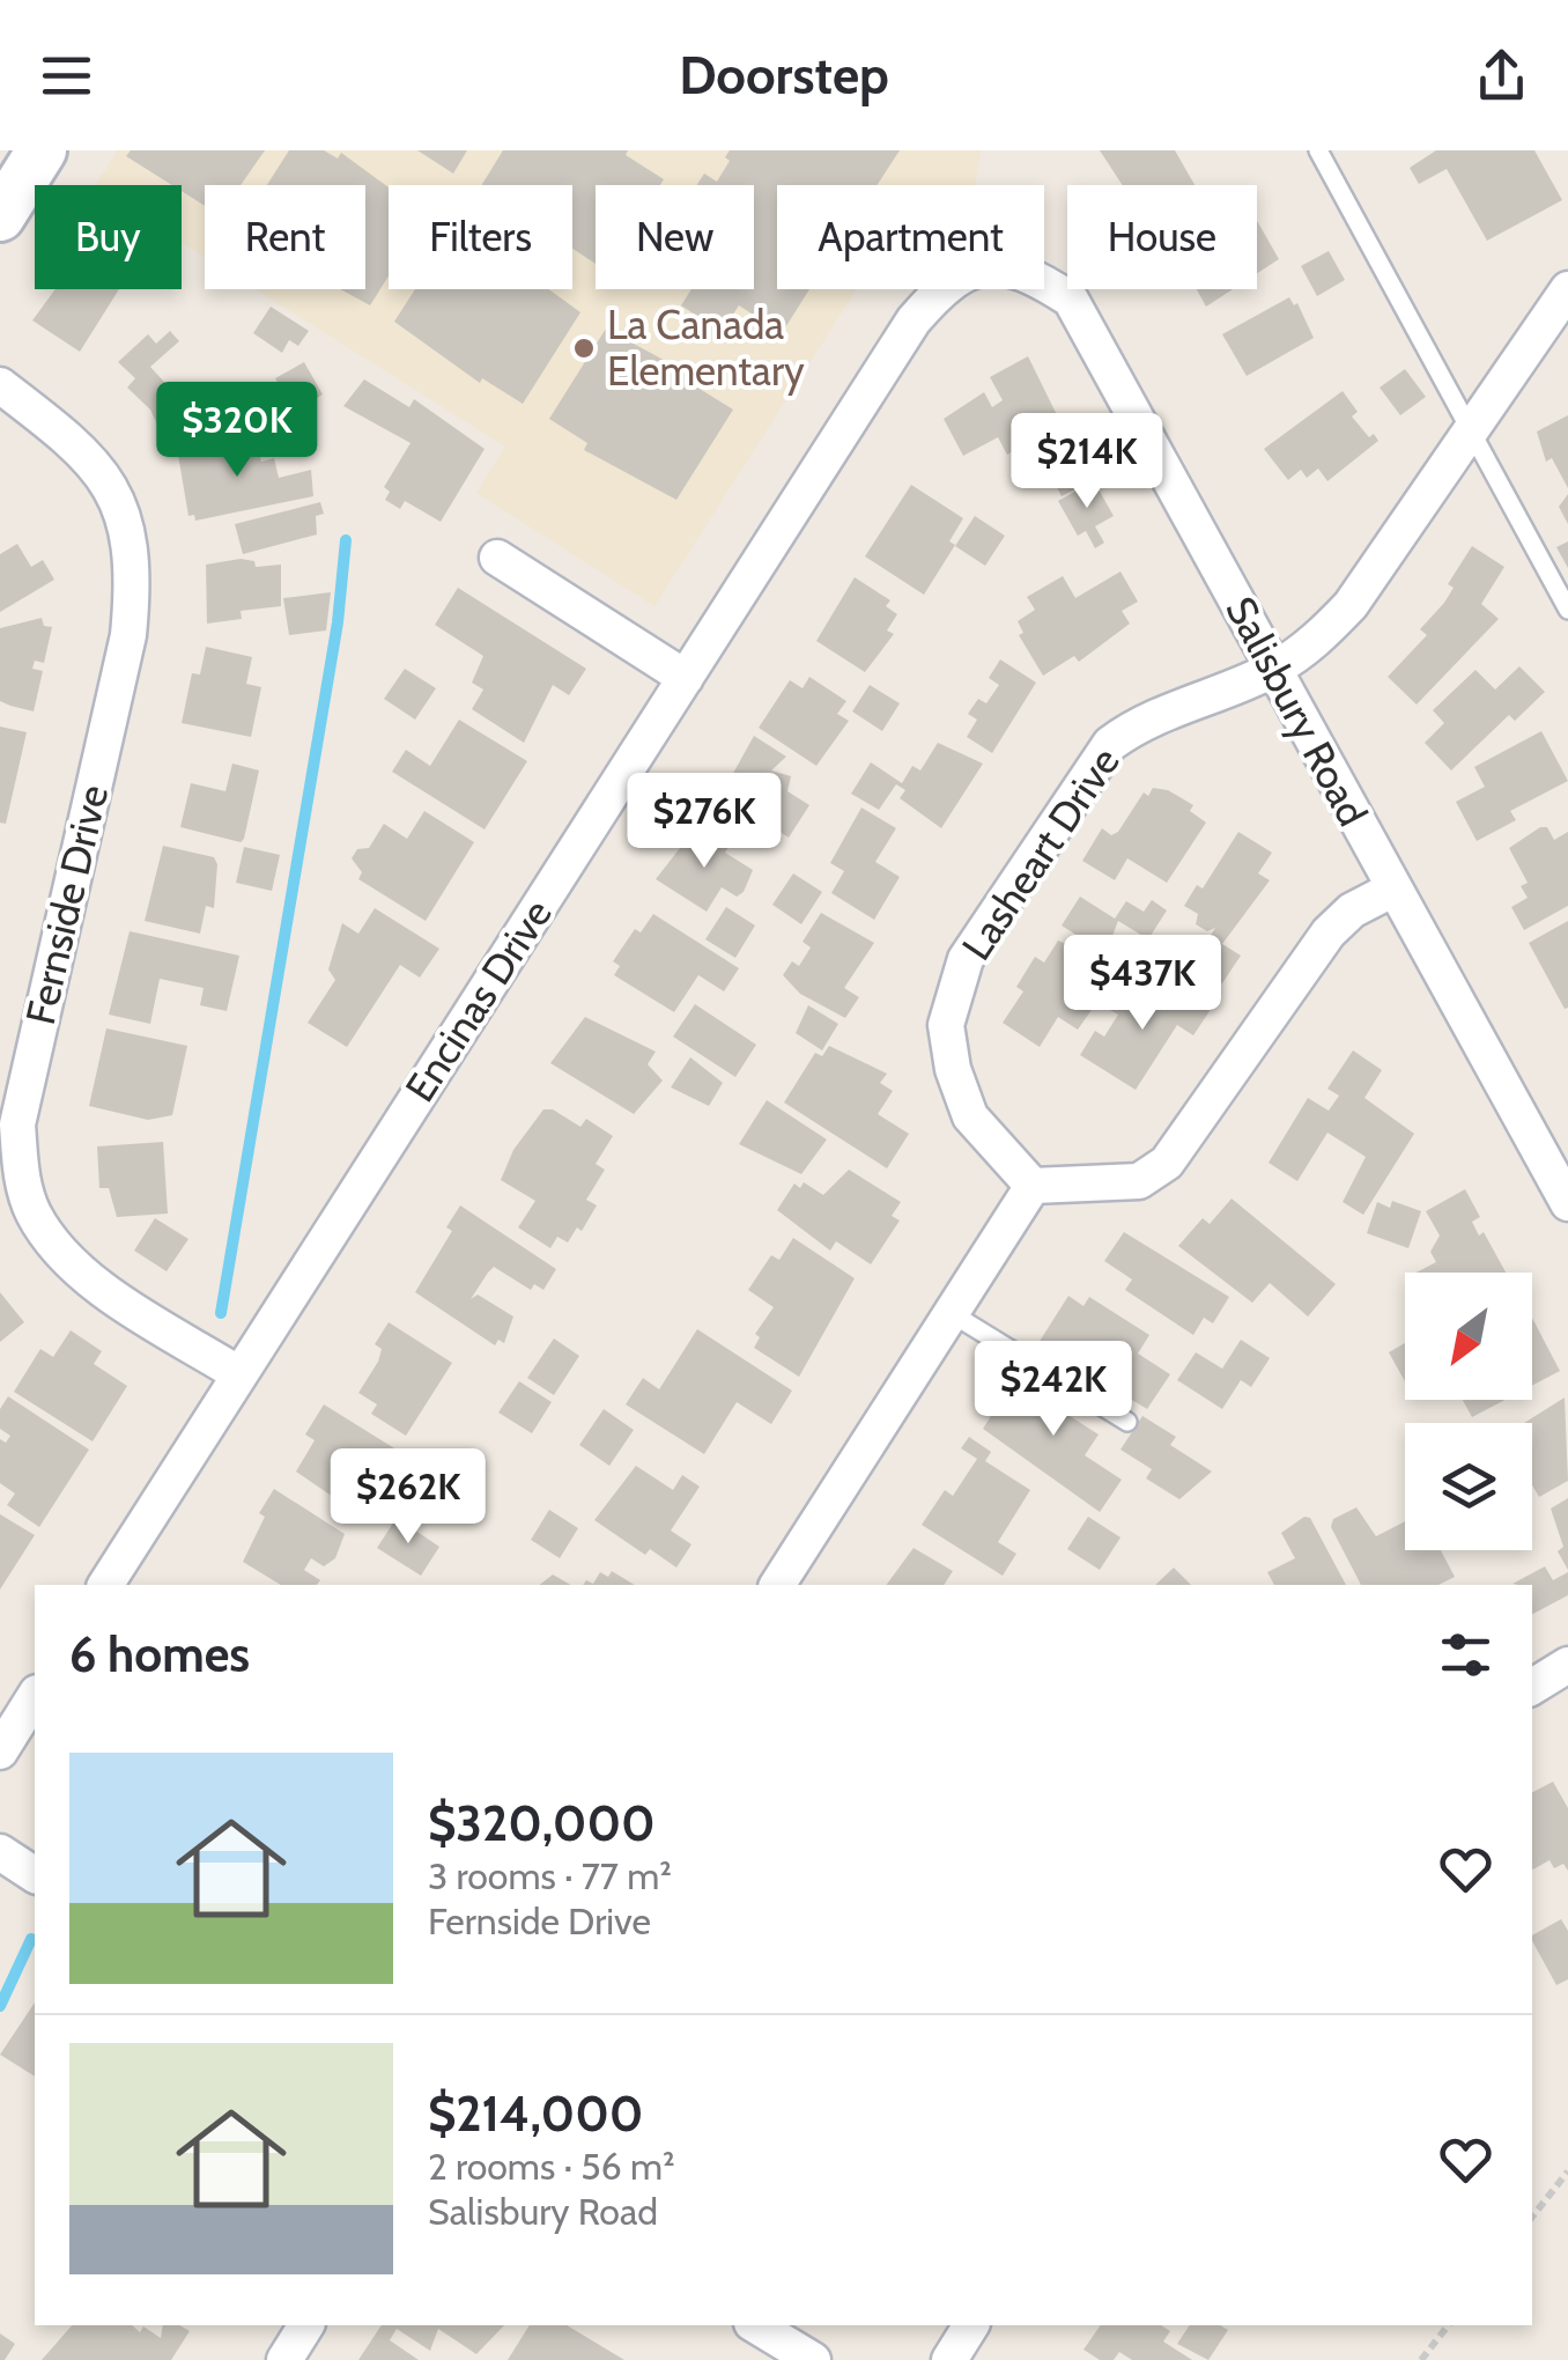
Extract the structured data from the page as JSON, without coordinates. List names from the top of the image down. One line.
{"streets":{"street":["Salisbury Road","Lasheart Drive","Fernside Drive","Encinas Drive"]},"crossings":[["Salisbury Road","Lasheart Drive"],["Fernside Drive","Encinas Drive"]],"places":["La Canada Elementary"],"north":"bottom left","page":{"header":"Doorstep","chip":["Buy","Rent","Filters","New","Apartment","House"],"price":["$320K","$214K","$276K","$437K","$242K","$262K"],"heading":"6 homes","list":[{"name":"$320,000","note":"3 rooms · 77 m² · Fernside Drive"},{"name":"$214,000","note":"2 rooms · 56 m² · Salisbury Road"}]}}
